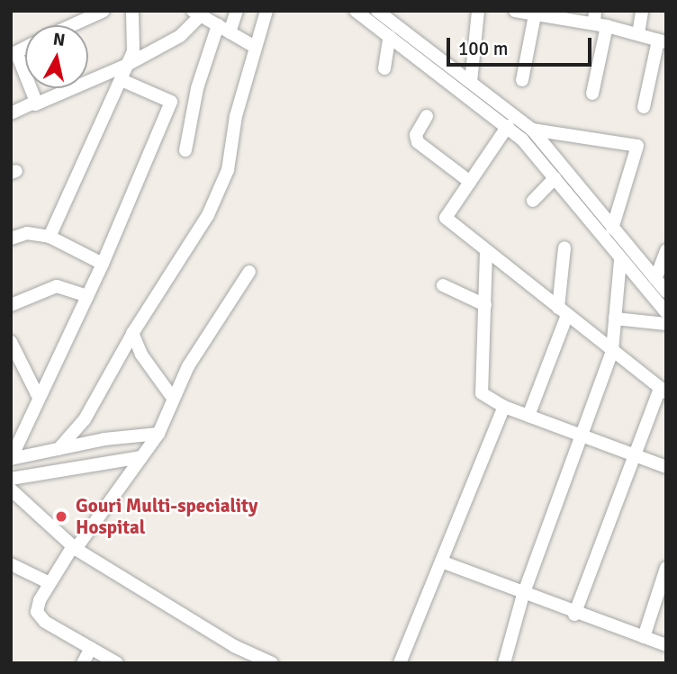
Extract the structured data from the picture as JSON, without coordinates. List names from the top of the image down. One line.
{"places":["Gouri Multi-speciality Hospital"],"scale_bar":"100 m","north":"top"}
